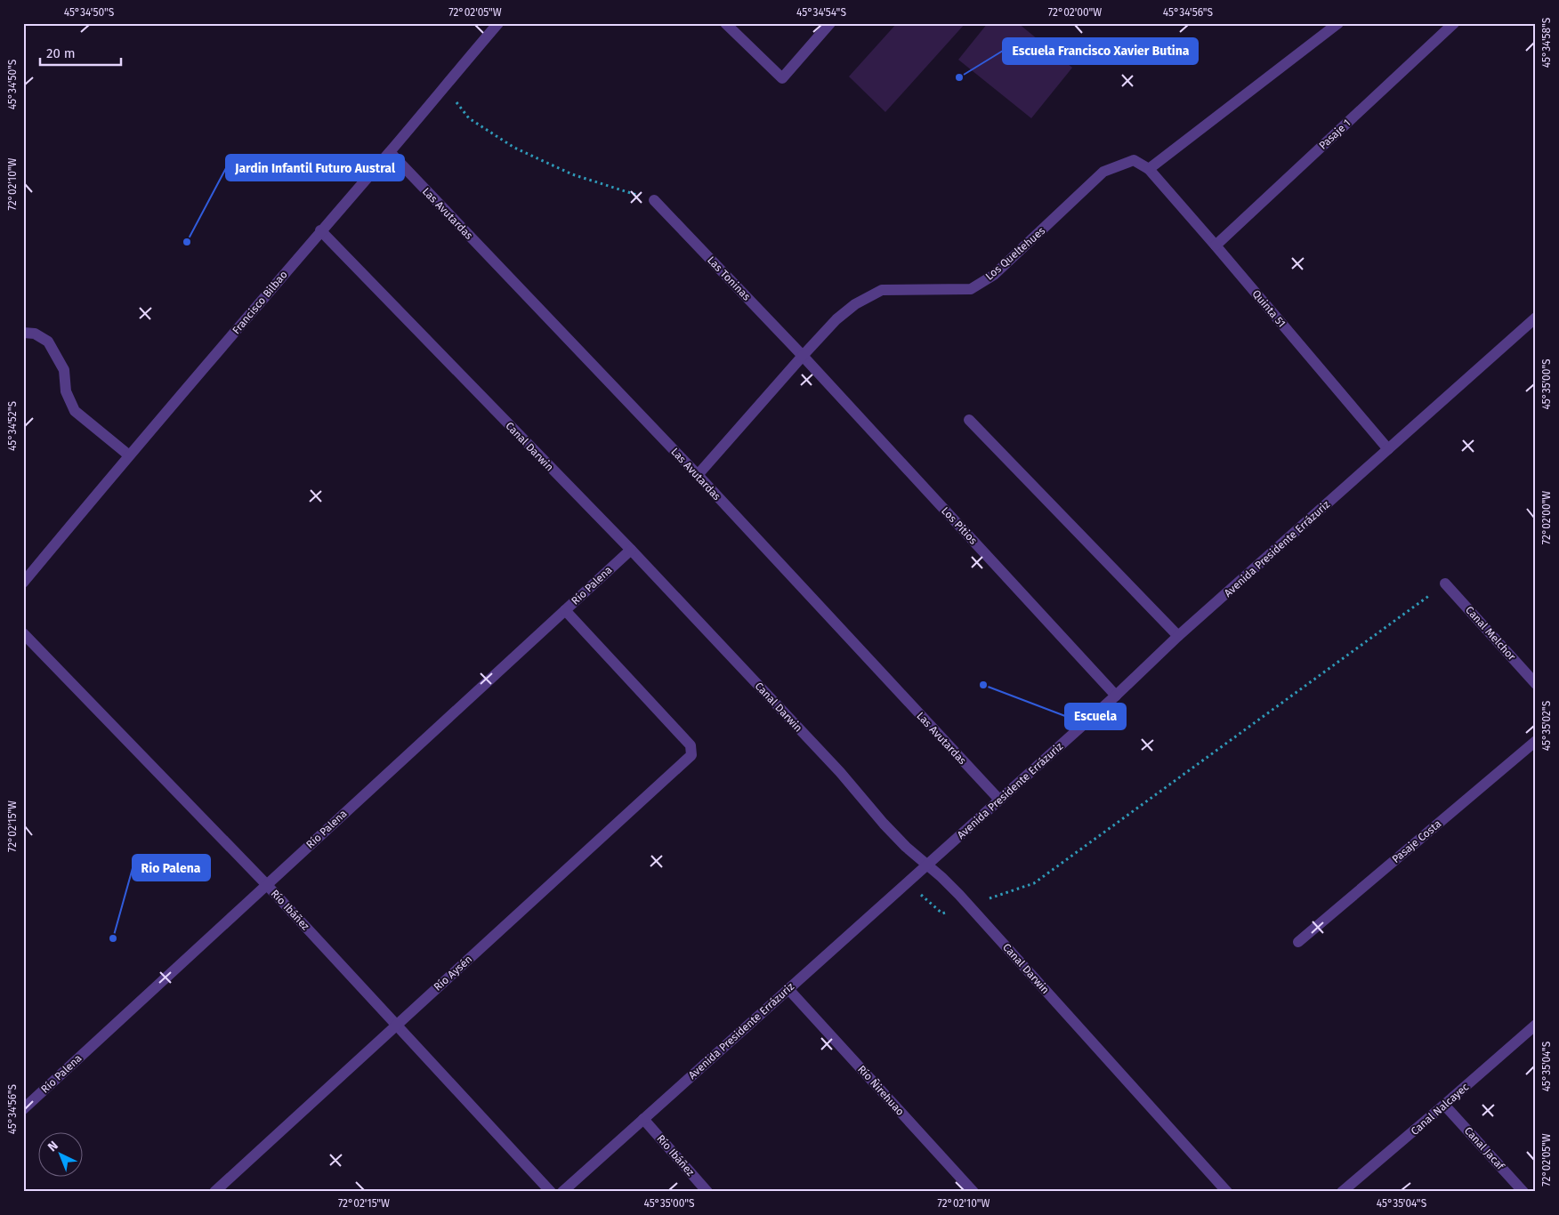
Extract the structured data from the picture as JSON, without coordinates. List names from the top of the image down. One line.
{"streets":{"street":["Pasaje 1","Las Avutardas","Los Queltehues","Las Toninas","Francisco Bilbao","Quinta 51","Canal Darwin","Los Pitios","Avenida Presidente Errázuriz","Río Palena","Canal Melchor","Pasaje Costa","Río Ibáñez","Río Aysén","Río Ñirehuao","Canal Nalcayec","Canal Jacaf"]},"crossings":[["Pasaje 1","Quinta 51"],["Las Avutardas","Los Queltehues"],["Las Avutardas","Francisco Bilbao"],["Las Avutardas","Avenida Presidente Errázuriz"],["Los Queltehues","Las Toninas"],["Los Queltehues","Quinta 51"],["Los Queltehues","Los Pitios"],["Las Toninas","Los Pitios"],["Francisco Bilbao","Canal Darwin"],["Quinta 51","Avenida Presidente Errázuriz"],["Canal Darwin","Avenida Presidente Errázuriz"],["Canal Darwin","Río Palena"],["Los Pitios","Avenida Presidente Errázuriz"],["Avenida Presidente Errázuriz","Río Ibáñez"],["Avenida Presidente Errázuriz","Río Ñirehuao"],["Río Palena","Río Ibáñez"],["Río Palena","Río Aysén"],["Río Ibáñez","Río Aysén"],["Canal Nalcayec","Canal Jacaf"]],"places":["Escuela Francisco Xavier Butina","Jardin Infantil Futuro Austral","Escuela","Rio Palena"],"scale_bar":"20 m","north":"top left","coordinates":["45°34'50\"S","72°02'05\"W","45°34'54\"S","72°02'00\"W","45°34'56\"S","45°34'58\"S","72°02'10\"W","45°35'00\"S","45°34'52\"S","45°35'02\"S","72°02'15\"W","45°35'04\"S"]}
